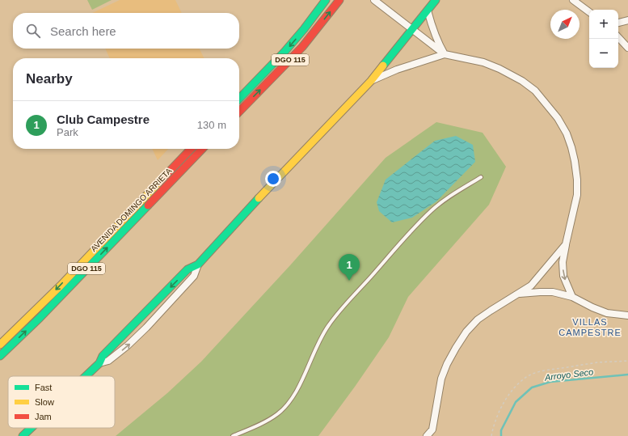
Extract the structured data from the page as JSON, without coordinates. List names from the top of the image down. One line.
{"streets":{"main road":["DGO 115","AVENIDA DOMINGO ARRIETA"]},"districts":["VILLAS CAMPESTRE"],"water":["Arroyo Seco"],"legend":["Fast","Slow","Jam"],"north":"top right","page":{"map_buttons":["+","−"],"search":"Search here","heading":"Nearby","list":[{"mark":"1","name":"Club Campestre","note":"Park","value":"130 m"}],"pins":"1"}}
